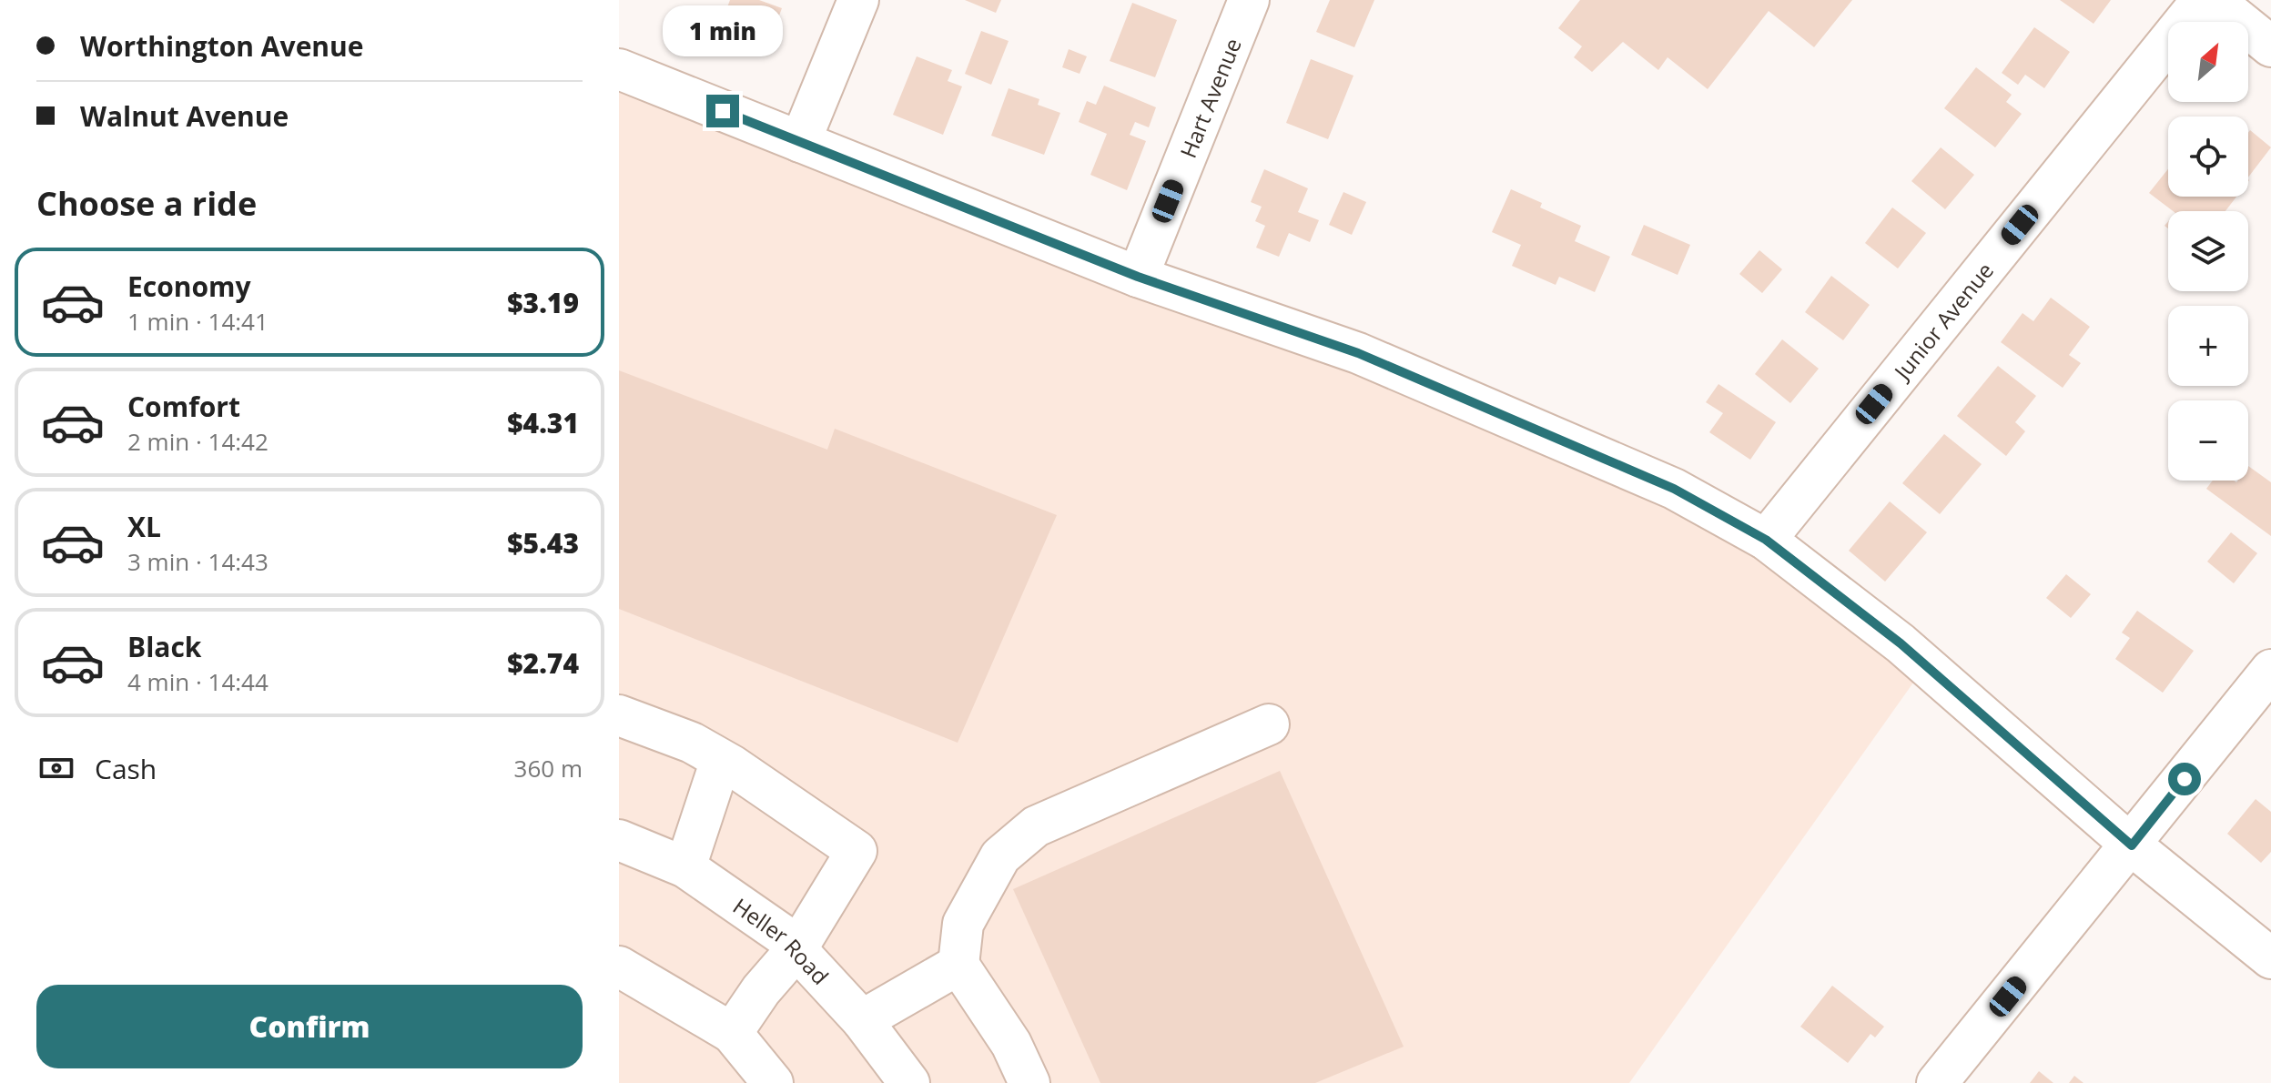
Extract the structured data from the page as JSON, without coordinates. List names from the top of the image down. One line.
{"streets":{"street":["Hart Avenue","Junior Avenue","Heller Road"]},"north":"top right","page":{"banner":["Worthington Avenue","Walnut Avenue"],"bubble":"1 min","map_buttons":["+","−"],"heading":"Choose a ride","list":[{"name":"Economy","note":"1 min · 14:41","value":"$3.19"},{"name":"Comfort","note":"2 min · 14:42","value":"$4.31"},{"name":"XL","note":"3 min · 14:43","value":"$5.43"},{"name":"Black","note":"4 min · 14:44","value":"$2.74"}],"pay":["Cash","360 m"],"buttons":"Confirm"}}
